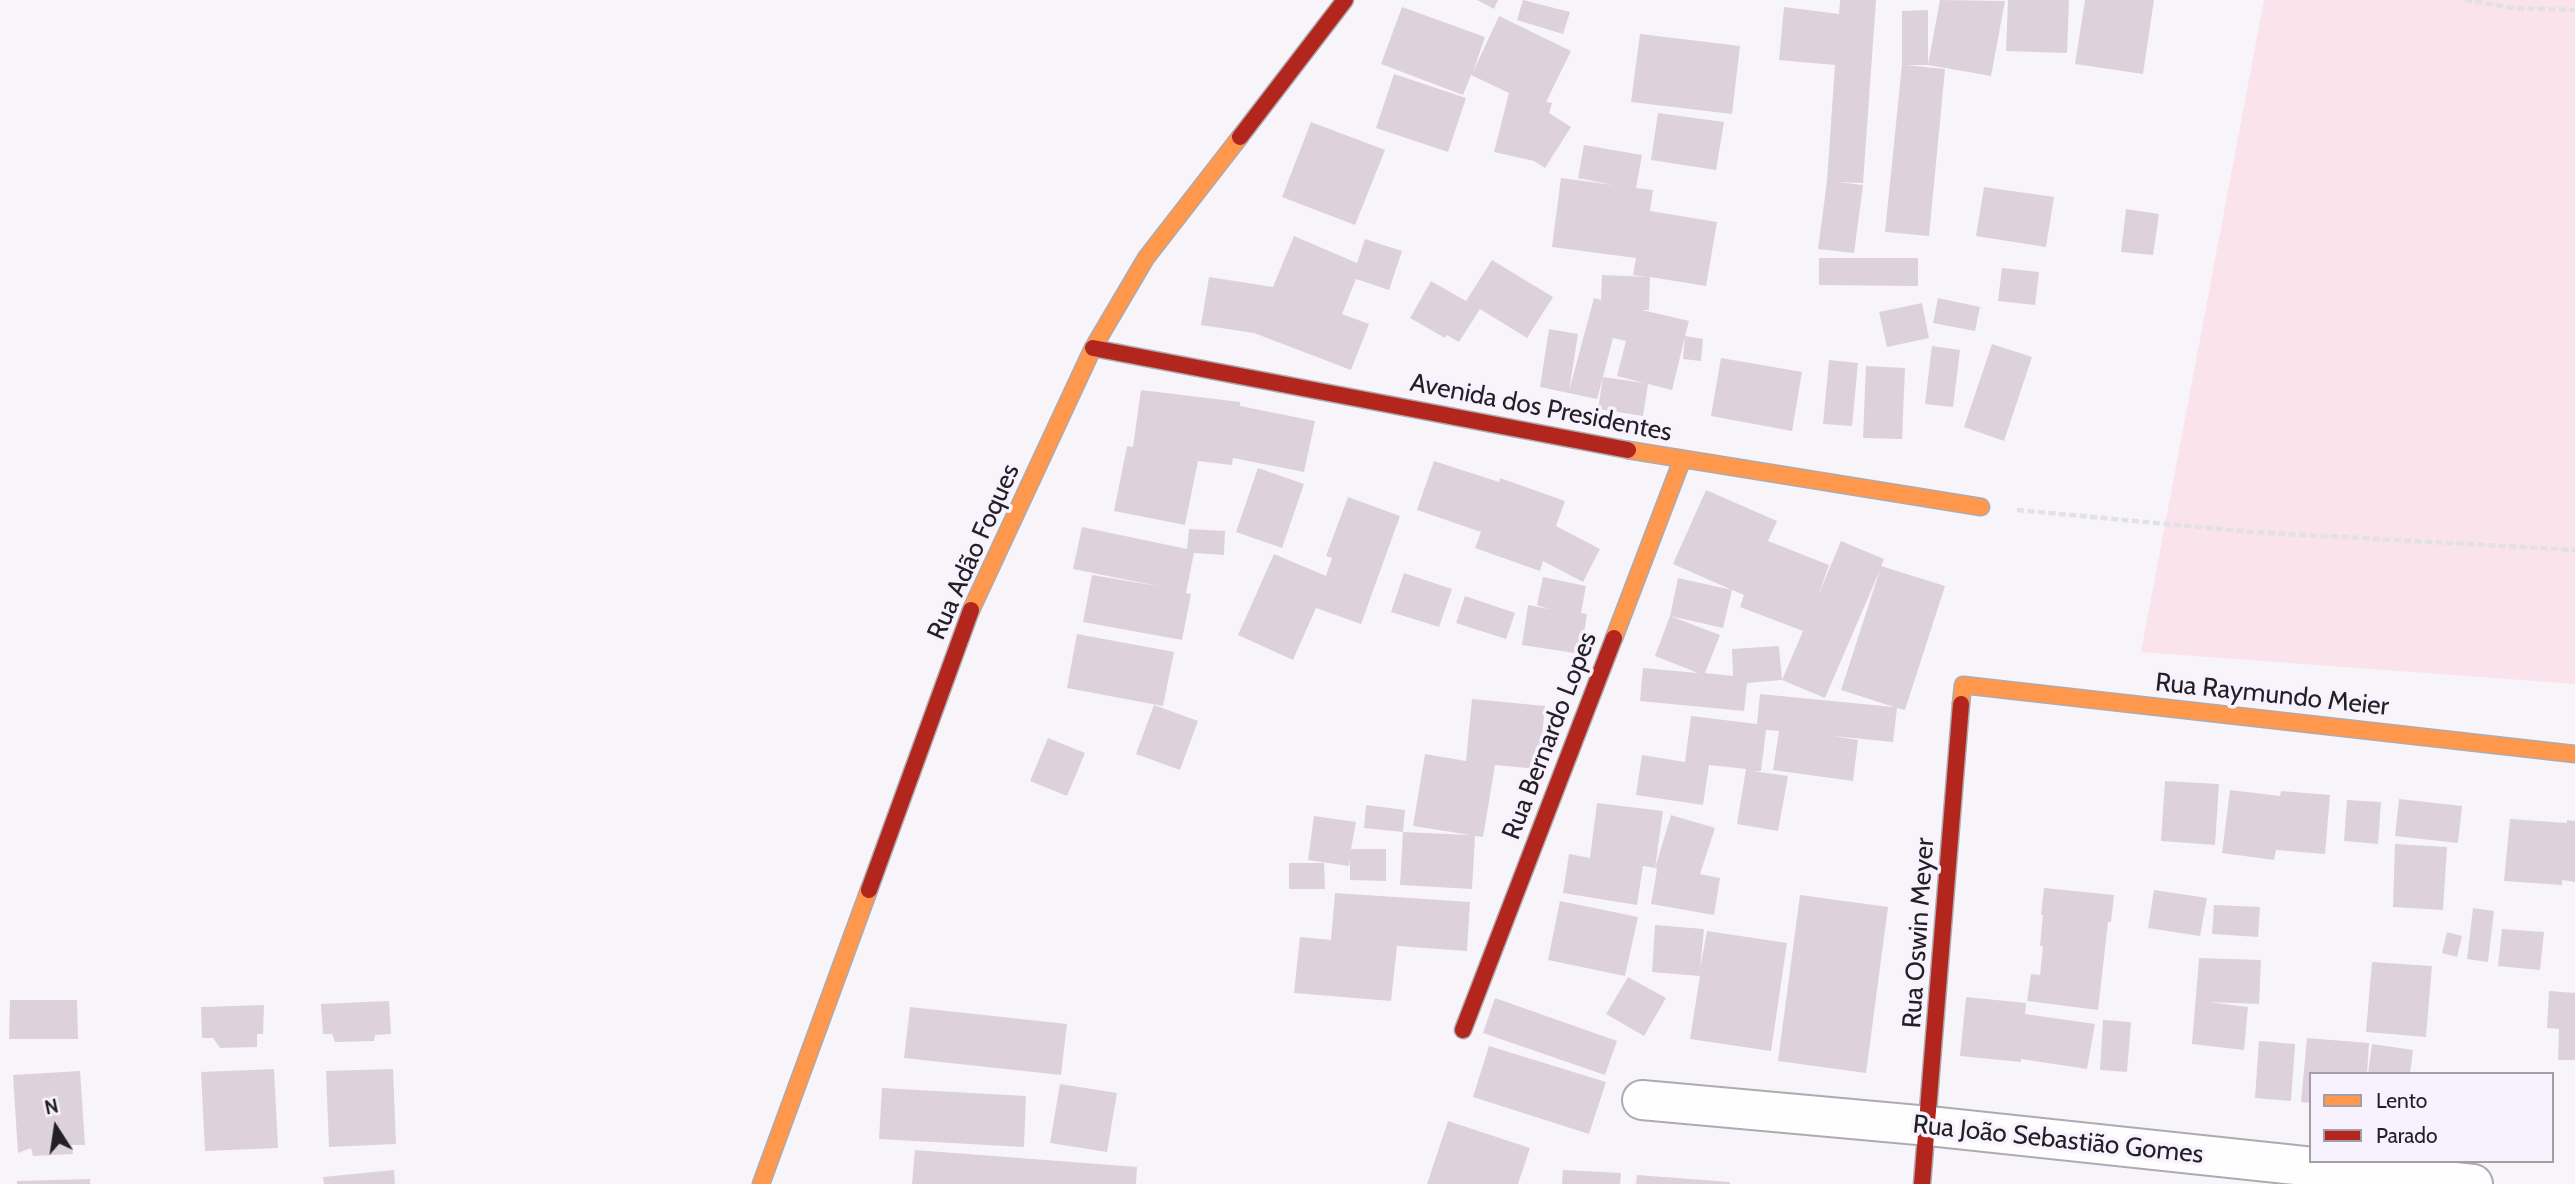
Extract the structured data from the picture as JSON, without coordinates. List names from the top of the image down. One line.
{"streets":{"street":["Avenida dos Presidentes","Rua Adão Foques","Rua Raymundo Meier","Rua Bernardo Lopes","Rua Oswin Meyer","Rua João Sebastião Gomes"]},"crossings":[["Avenida dos Presidentes","Rua Adão Foques"],["Avenida dos Presidentes","Rua Bernardo Lopes"],["Rua Raymundo Meier","Rua Oswin Meyer"],["Rua Oswin Meyer","Rua João Sebastião Gomes"]],"legend":["Lento","Parado"],"north":"top"}
